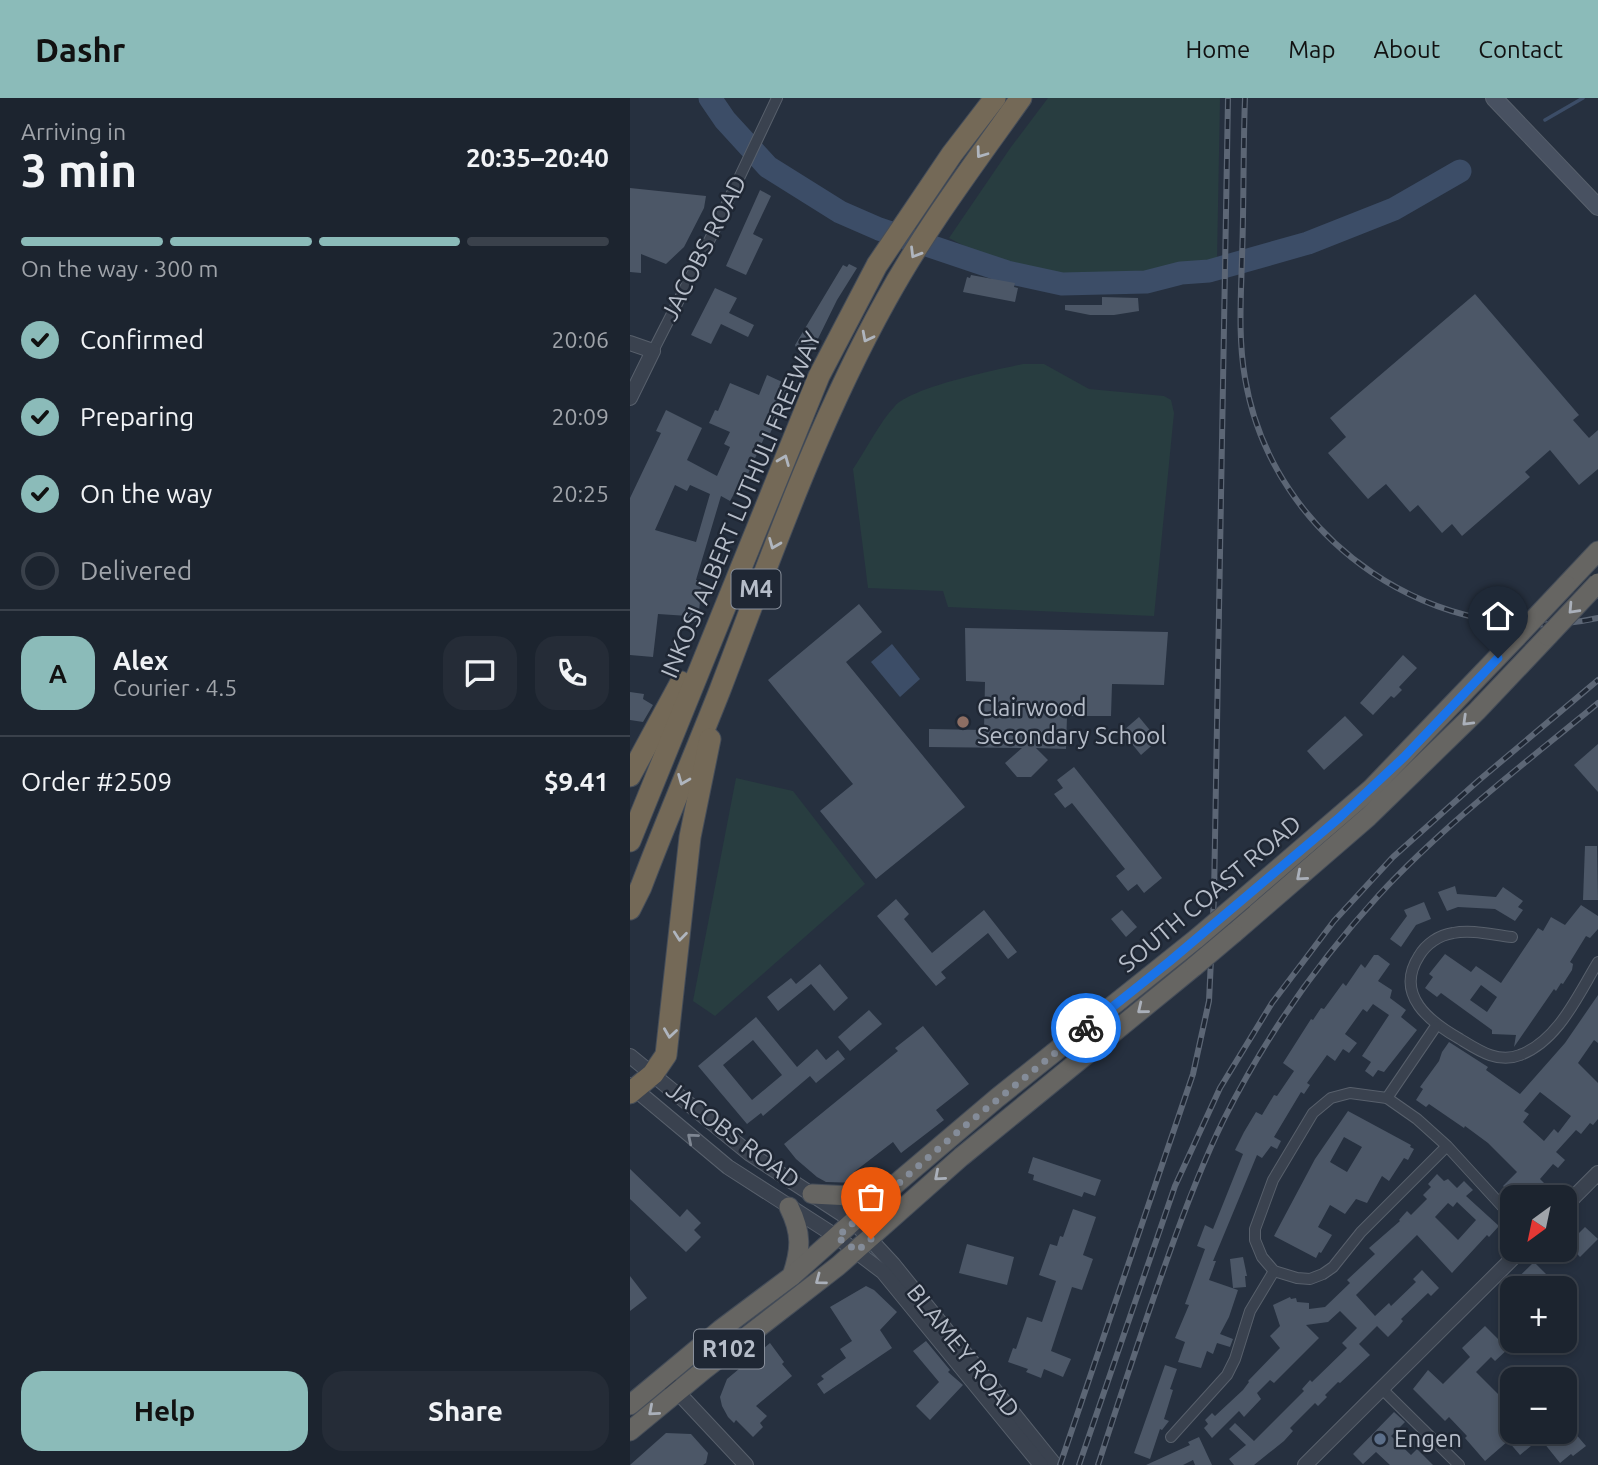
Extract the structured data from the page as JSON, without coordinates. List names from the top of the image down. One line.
{"streets":{"highway":["INKOSI ALBERT LUTHULI FREEWAY","M4","SOUTH COAST ROAD","R102"],"street":["JACOBS ROAD","BLAMEY ROAD"]},"crossings":[["JACOBS ROAD","SOUTH COAST ROAD"],["JACOBS ROAD","BLAMEY ROAD"],["SOUTH COAST ROAD","BLAMEY ROAD"]],"places":["Clairwood Secondary School","Engen"],"north":"bottom left","page":{"header":"Dashr","nav":["Home","Map","About","Contact"],"heading":["3 min","Arriving in","20:35–20:40"],"panel":["Alex","Courier · 4.5","Order #2509","$9.41"],"bar":"On the way · 300 m","list":[["Confirmed","20:06"],["Preparing","20:09"],["On the way","20:25"],"Delivered"],"round":"A","map_buttons":["+","−"],"buttons":["Help","Share"]}}
